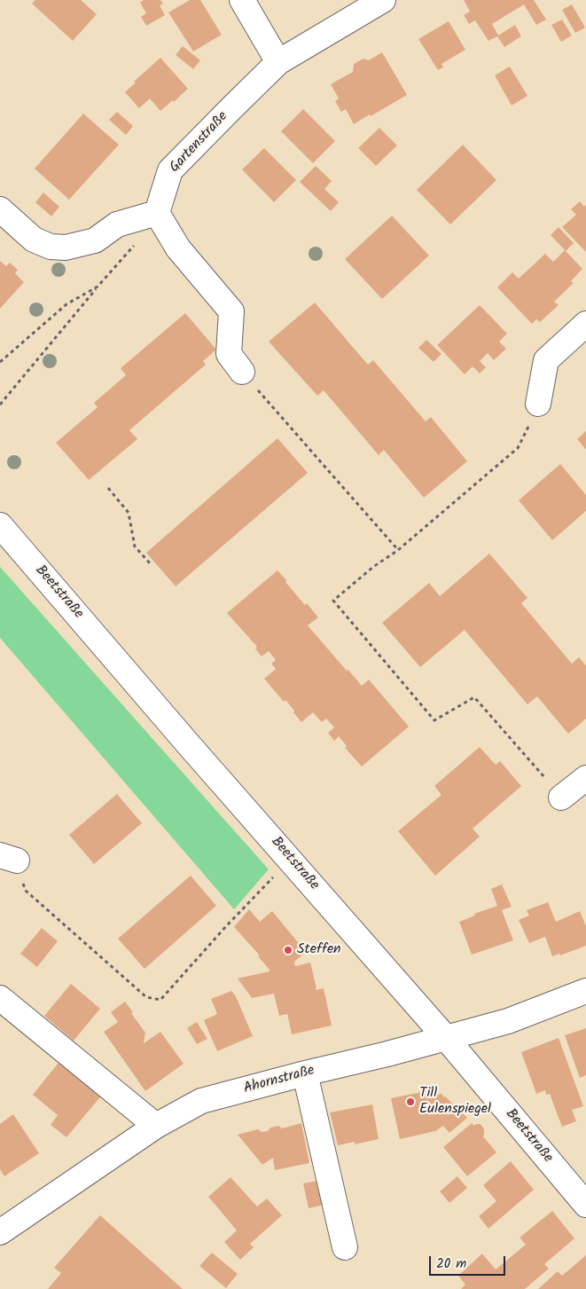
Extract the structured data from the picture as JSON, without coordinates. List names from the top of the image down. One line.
{"streets":{"street":["Gartenstraße","Beetstraße","Ahornstraße"]},"crossings":[["Beetstraße","Ahornstraße"]],"places":["Steffen","Till Eulenspiegel"],"scale_bar":"20 m"}
